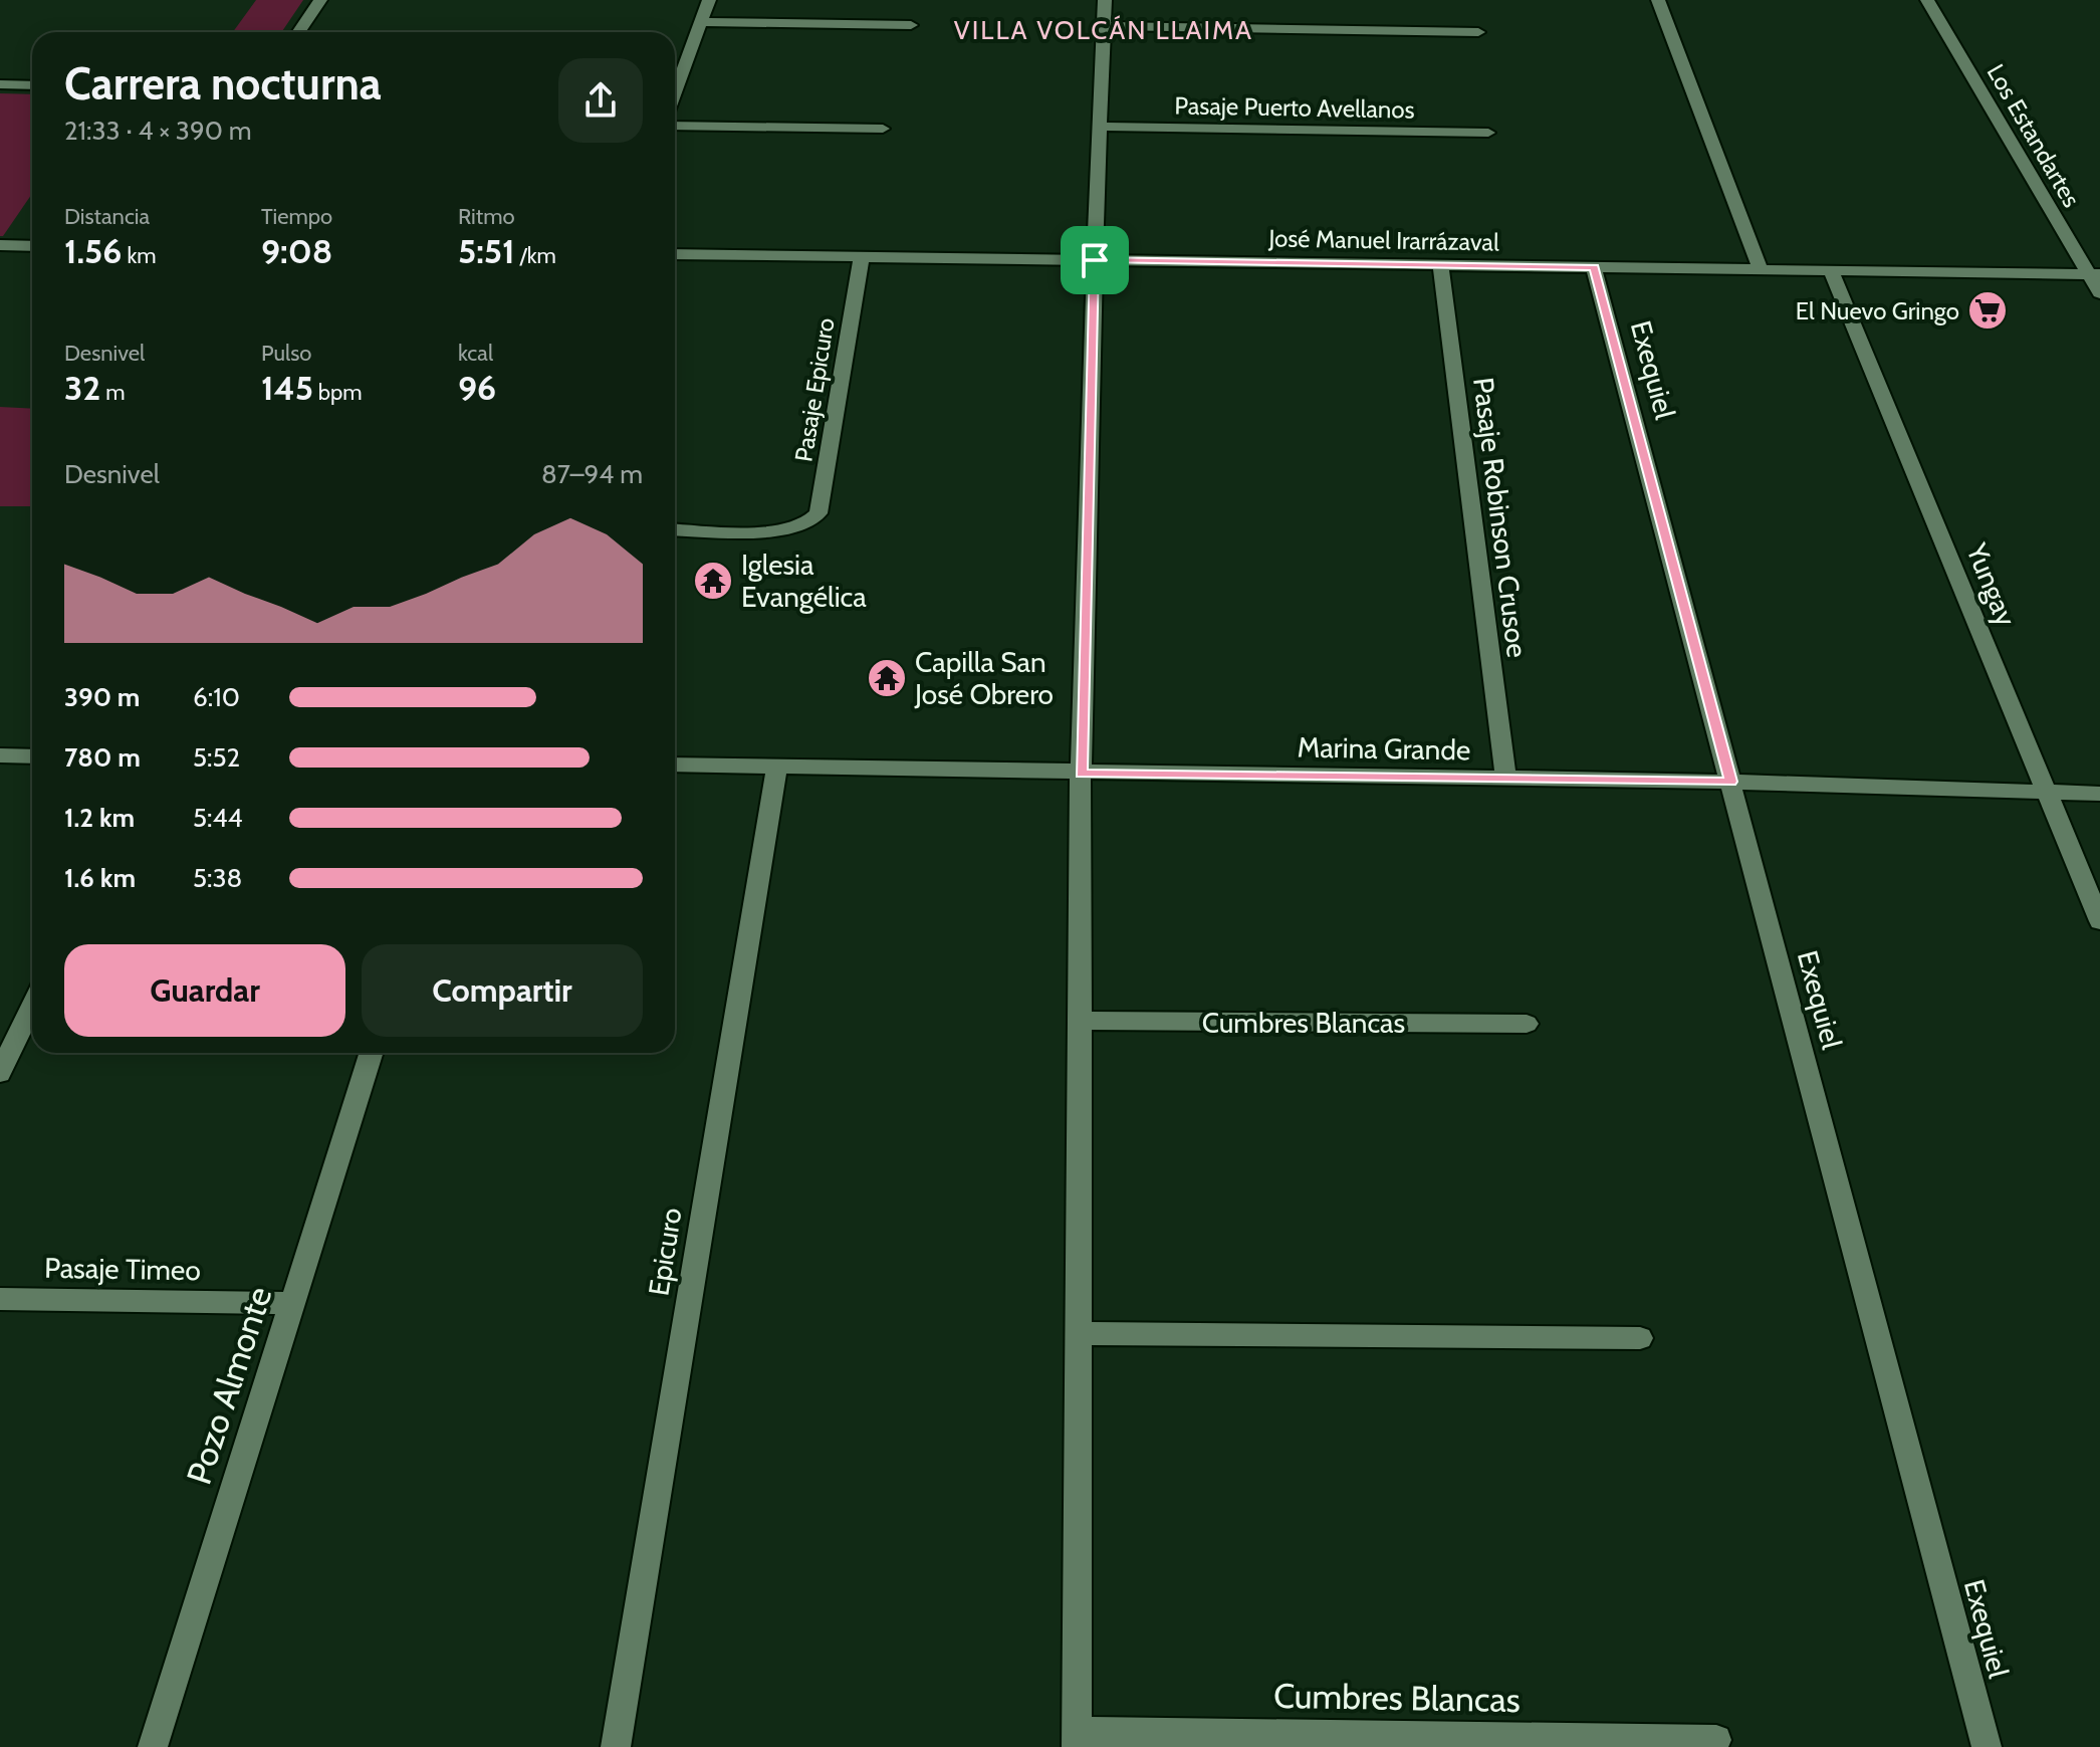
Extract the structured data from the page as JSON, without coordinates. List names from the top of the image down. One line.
{"streets":{"street":["Pasaje Puerto Avellanos","Los Estandartes","José Manuel Irarrázaval","Exequiel","Pasaje Epicuro","Pasaje Robinson Crusoe","Yungay","Marina Grande","Cumbres Blancas","Epicuro","Pasaje Timeo","Pozo Almonte"]},"crossings":[["Pasaje Puerto Avellanos","Cumbres Blancas"],["Los Estandartes","José Manuel Irarrázaval"],["José Manuel Irarrázaval","Exequiel"],["José Manuel Irarrázaval","Pasaje Epicuro"],["José Manuel Irarrázaval","Pasaje Robinson Crusoe"],["José Manuel Irarrázaval","Yungay"],["José Manuel Irarrázaval","Cumbres Blancas"],["Exequiel","Marina Grande"],["Pasaje Robinson Crusoe","Marina Grande"],["Yungay","Marina Grande"],["Marina Grande","Cumbres Blancas"],["Marina Grande","Epicuro"],["Pasaje Timeo","Pozo Almonte"]],"districts":["VILLA VOLCÁN LLAIMA"],"places":{"supermarket":["El Nuevo Gringo"],"temple":["Iglesia Evangélica","Capilla San José Obrero"]},"page":{"heading":["Carrera nocturna","21:33 · 4 × 390 m"],"stats":[["Distancia","1.56 km"],["Tiempo","9:08"],["Ritmo","5:51 /km"],["Desnivel","32 m"],["Pulso","145 bpm"],["kcal","96"]],"chart":["Desnivel","87–94 m"],"list":[{"name":"390 m","note":"6:10"},{"name":"780 m","note":"5:52"},{"name":"1.2 km","note":"5:44"},{"name":"1.6 km","note":"5:38"}],"buttons":["Guardar","Compartir"]}}
